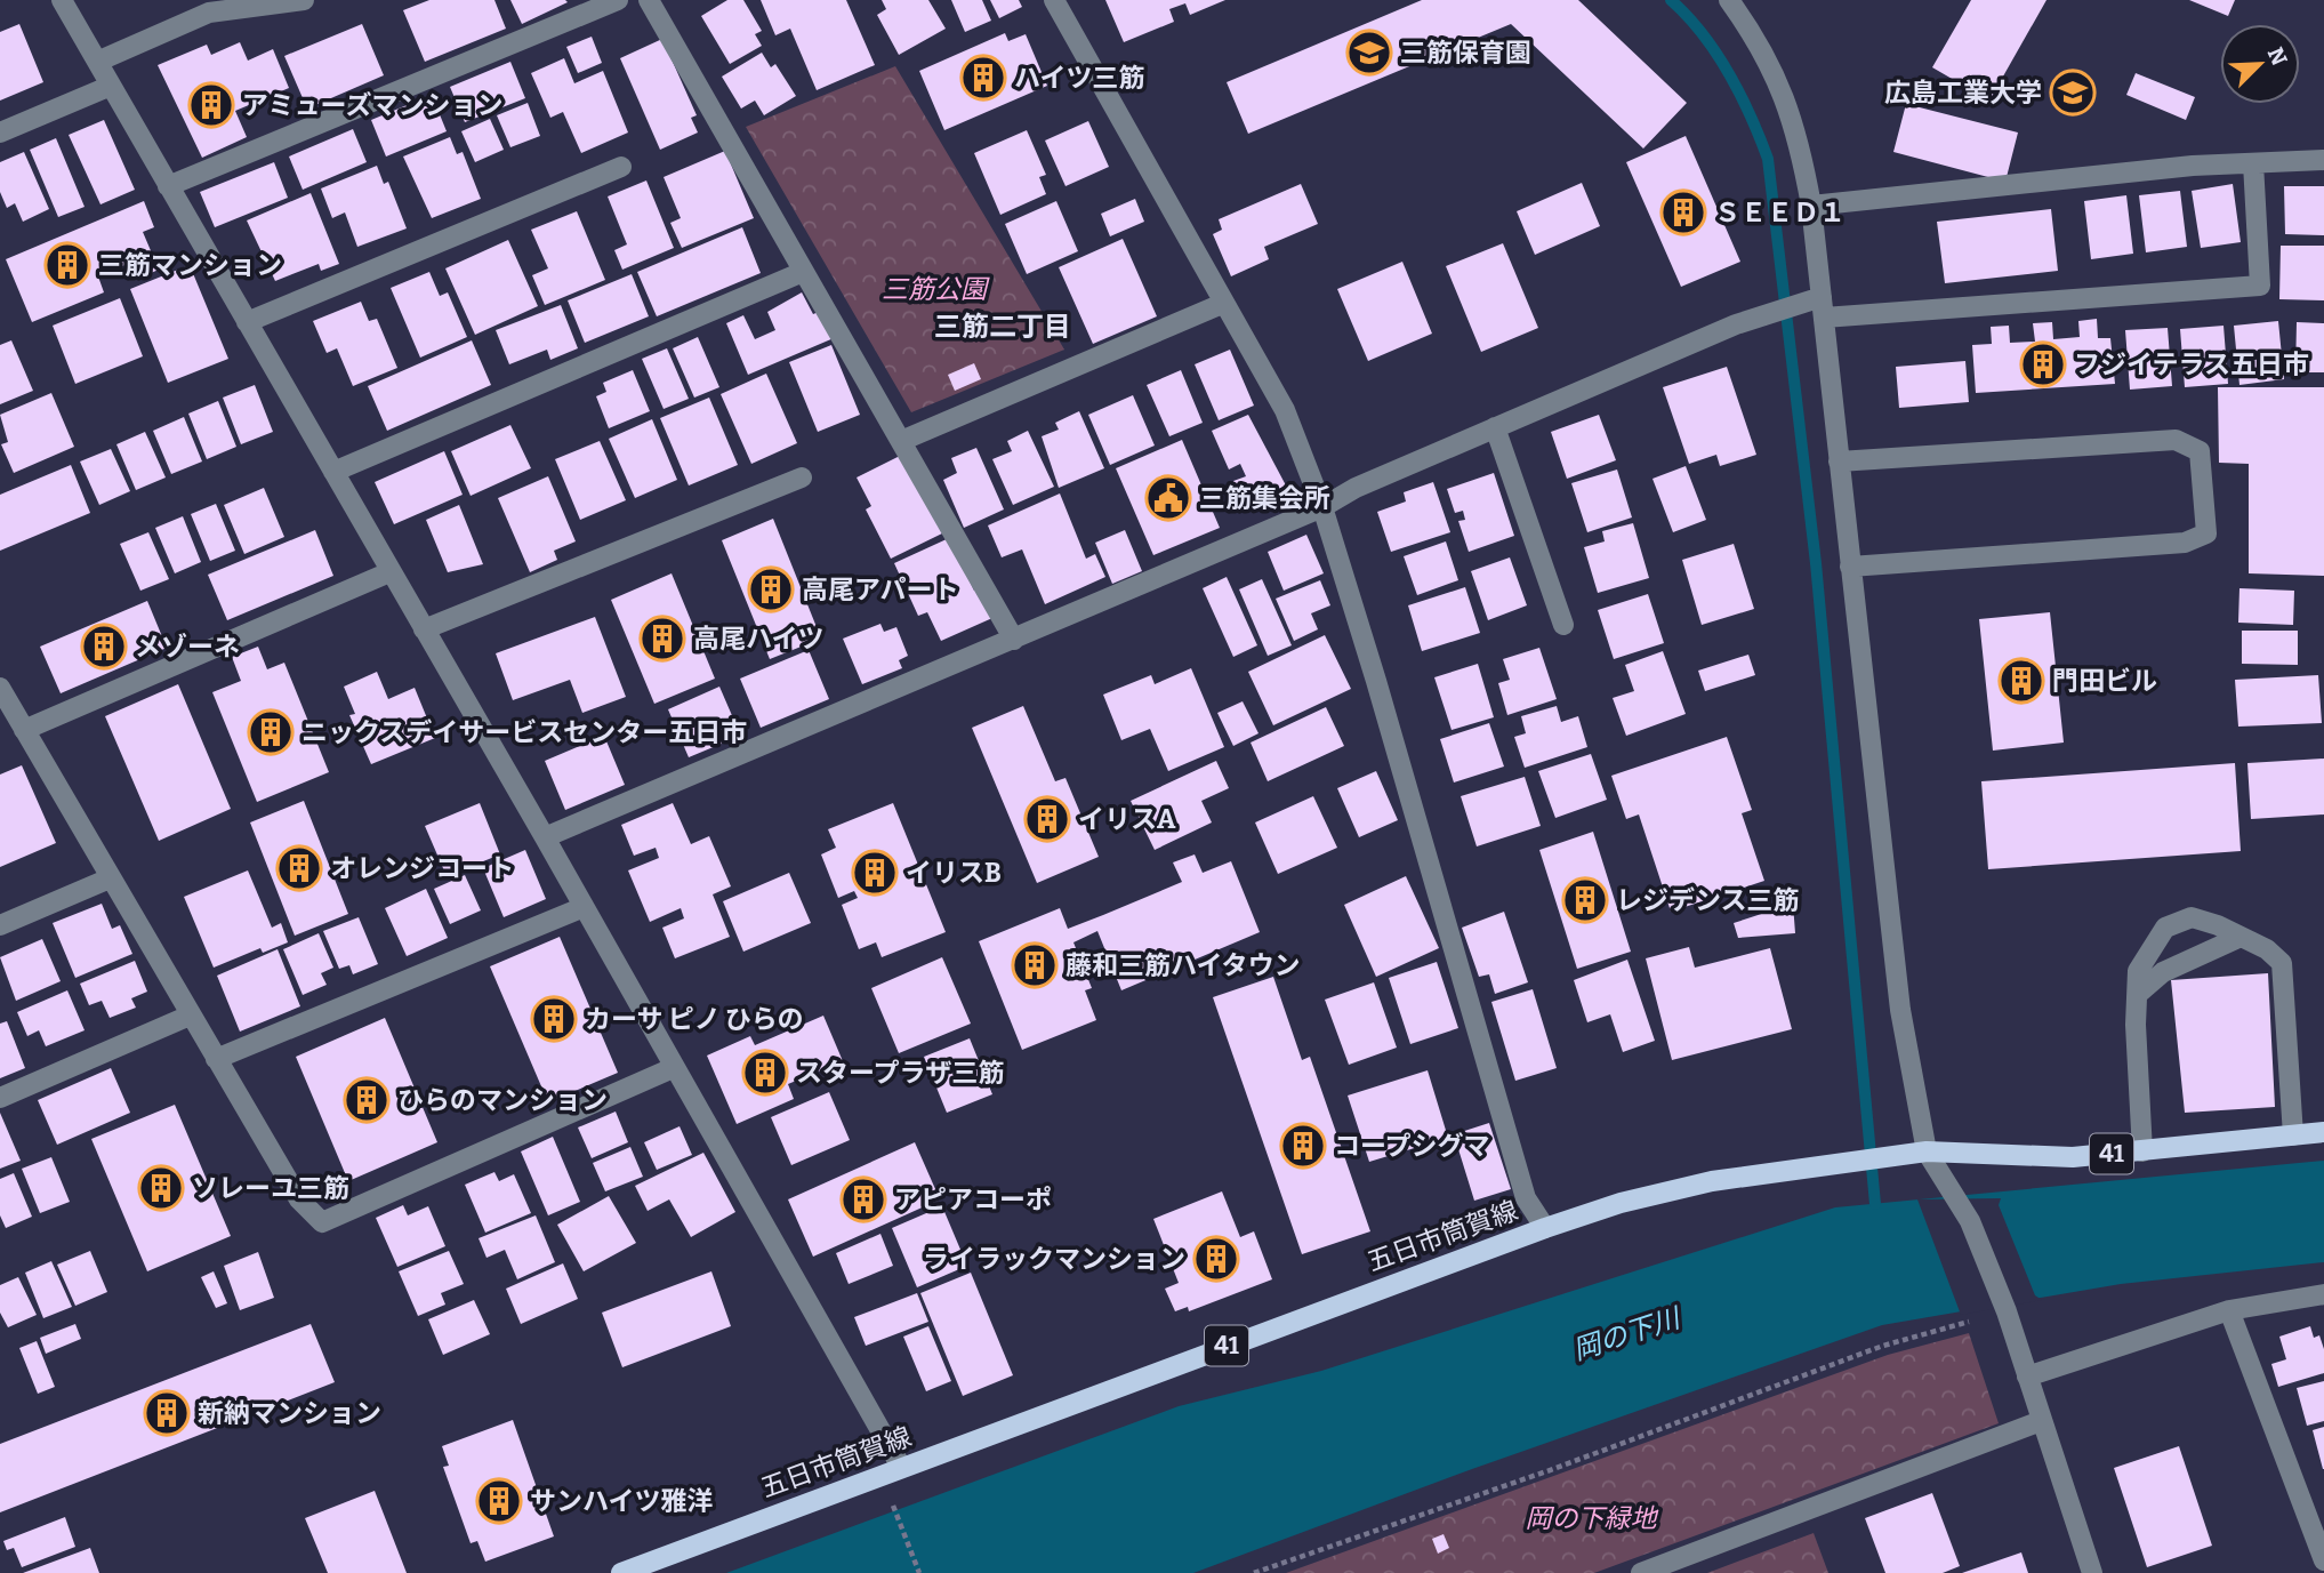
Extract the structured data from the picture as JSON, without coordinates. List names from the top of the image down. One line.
{"streets":{"main road":["41","五日市筒賀線"]},"districts":["三筋二丁目"],"water":["岡の下川"],"parks":["三筋公園","岡の下緑地"],"places":{"school or university":["三筋保育園","広島工業大学"],"building":["ハイツ三筋","アミューズマンション","ＳＥＥＤ１","三筋マンション","フジイテラス五日市","高尾アパート","高尾ハイツ","メゾーネ","門田ビル","ニックスデイサービスセンター五日市","イリスA","オレンジコート","イリスB","レジデンス三筋","藤和三筋ハイタウン","カーサ ピノ ひらの","スタープラザ三筋","ひらのマンション","コープシグマ","ソレーユ三筋","アピアコーポ","ライラックマンション","新納マンション","サンハイツ雅洋"],"public building":["三筋集会所"]},"north":"top right"}
